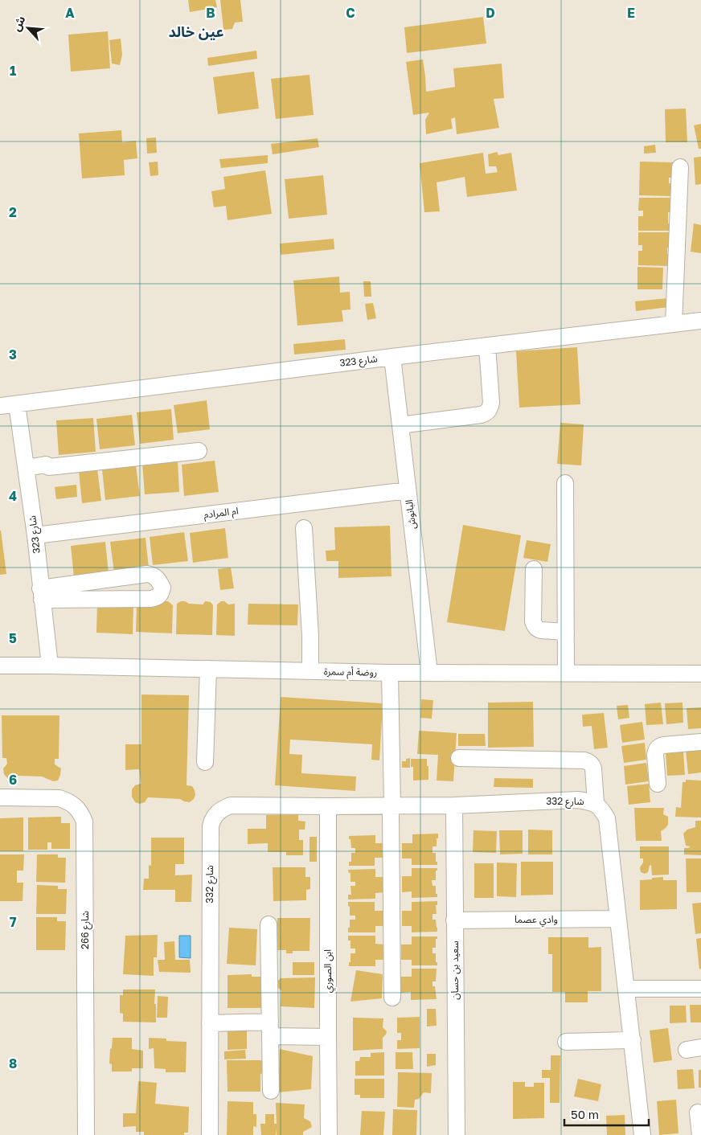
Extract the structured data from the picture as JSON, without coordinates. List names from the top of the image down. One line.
{"streets":{"street":["شارع 323","ام المرادم","البانوش","روضة أم سمرة","شارع 332","وادي عصما","شارع 266","سعيد بن حسان","ابن الصوري"]},"crossings":[["شارع 323","ام المرادم"],["شارع 323","البانوش"],["شارع 323","روضة أم سمرة"],["ام المرادم","البانوش"],["البانوش","روضة أم سمرة"],["شارع 332","وادي عصما"],["شارع 332","سعيد بن حسان"],["شارع 332","ابن الصوري"],["وادي عصما","سعيد بن حسان"]],"districts":["عين خالد"],"scale_bar":"50 m","north":"top left","grid":{"columns":["A","B","C","D","E"],"rows":["1","2","3","4","5","6","7","8"]}}
